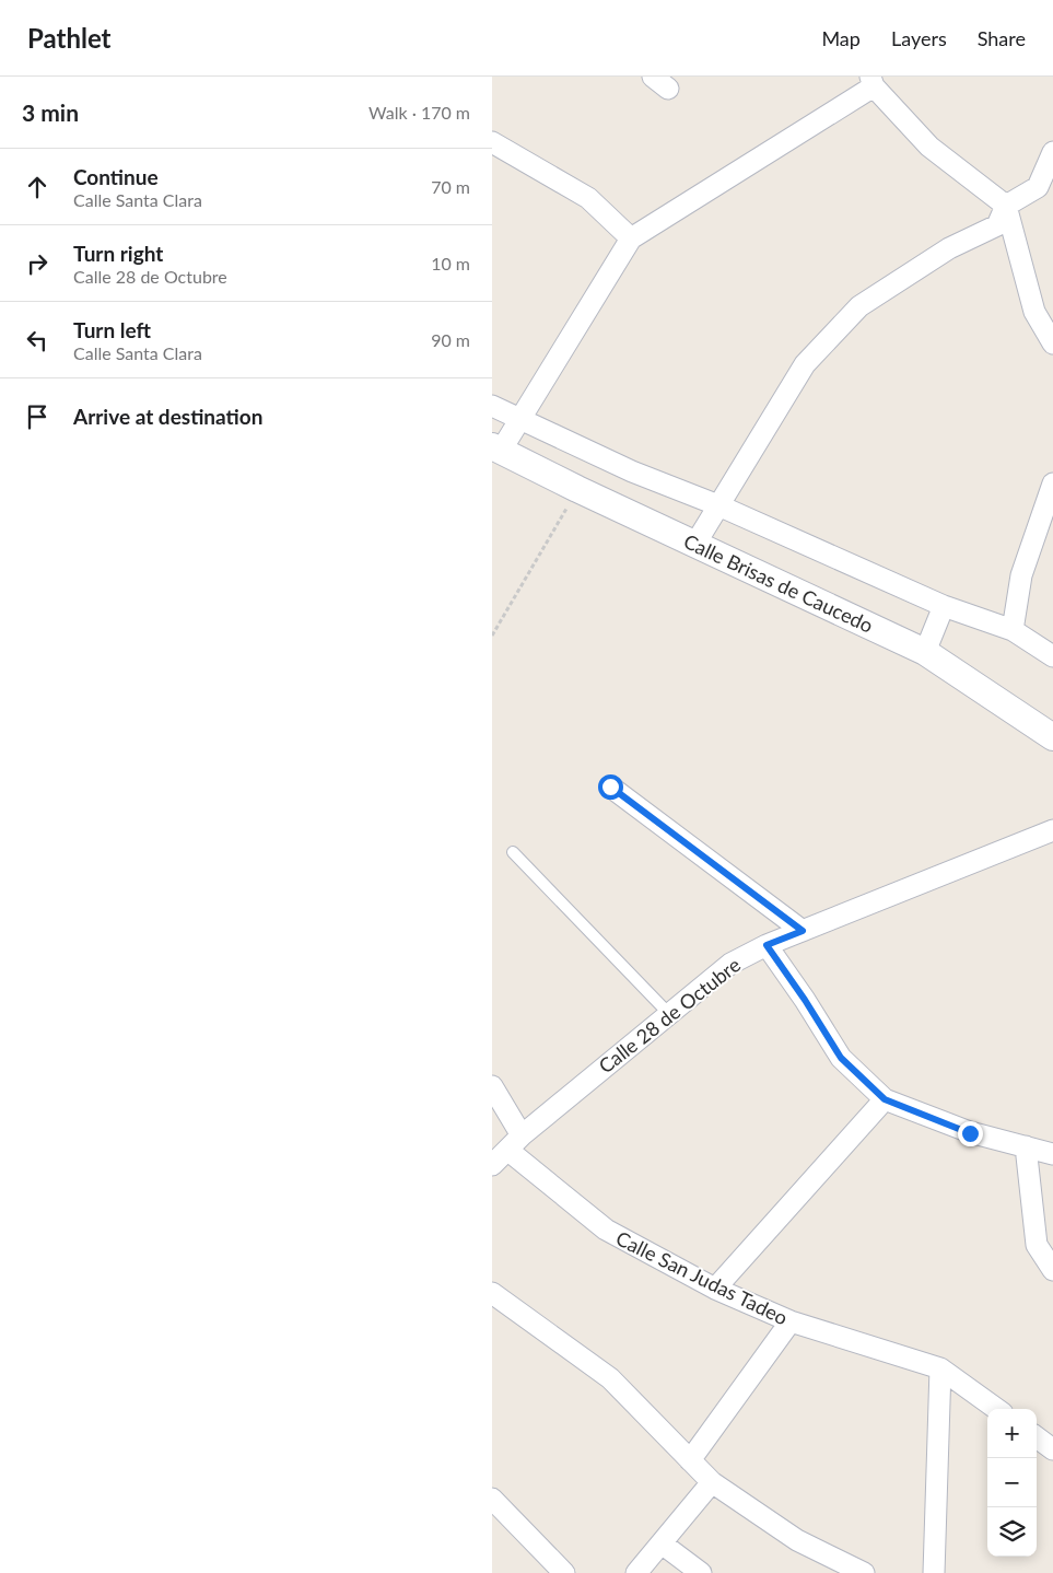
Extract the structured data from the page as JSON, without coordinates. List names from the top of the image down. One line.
{"streets":{"street":["Calle Brisas de Caucedo","Calle 28 de Octubre","Calle San Judas Tadeo"]},"crossings":[["Calle 28 de Octubre","Calle San Judas Tadeo"]],"page":{"header":"Pathlet","nav":["Map","Layers","Share"],"heading":["3 min","Walk · 170 m"],"list":[["Continue","Calle Santa Clara","70 m"],["Turn right","Calle 28 de Octubre","10 m"],["Turn left","Calle Santa Clara","90 m"],"Arrive at destination"],"map_buttons":["+","−"]}}
